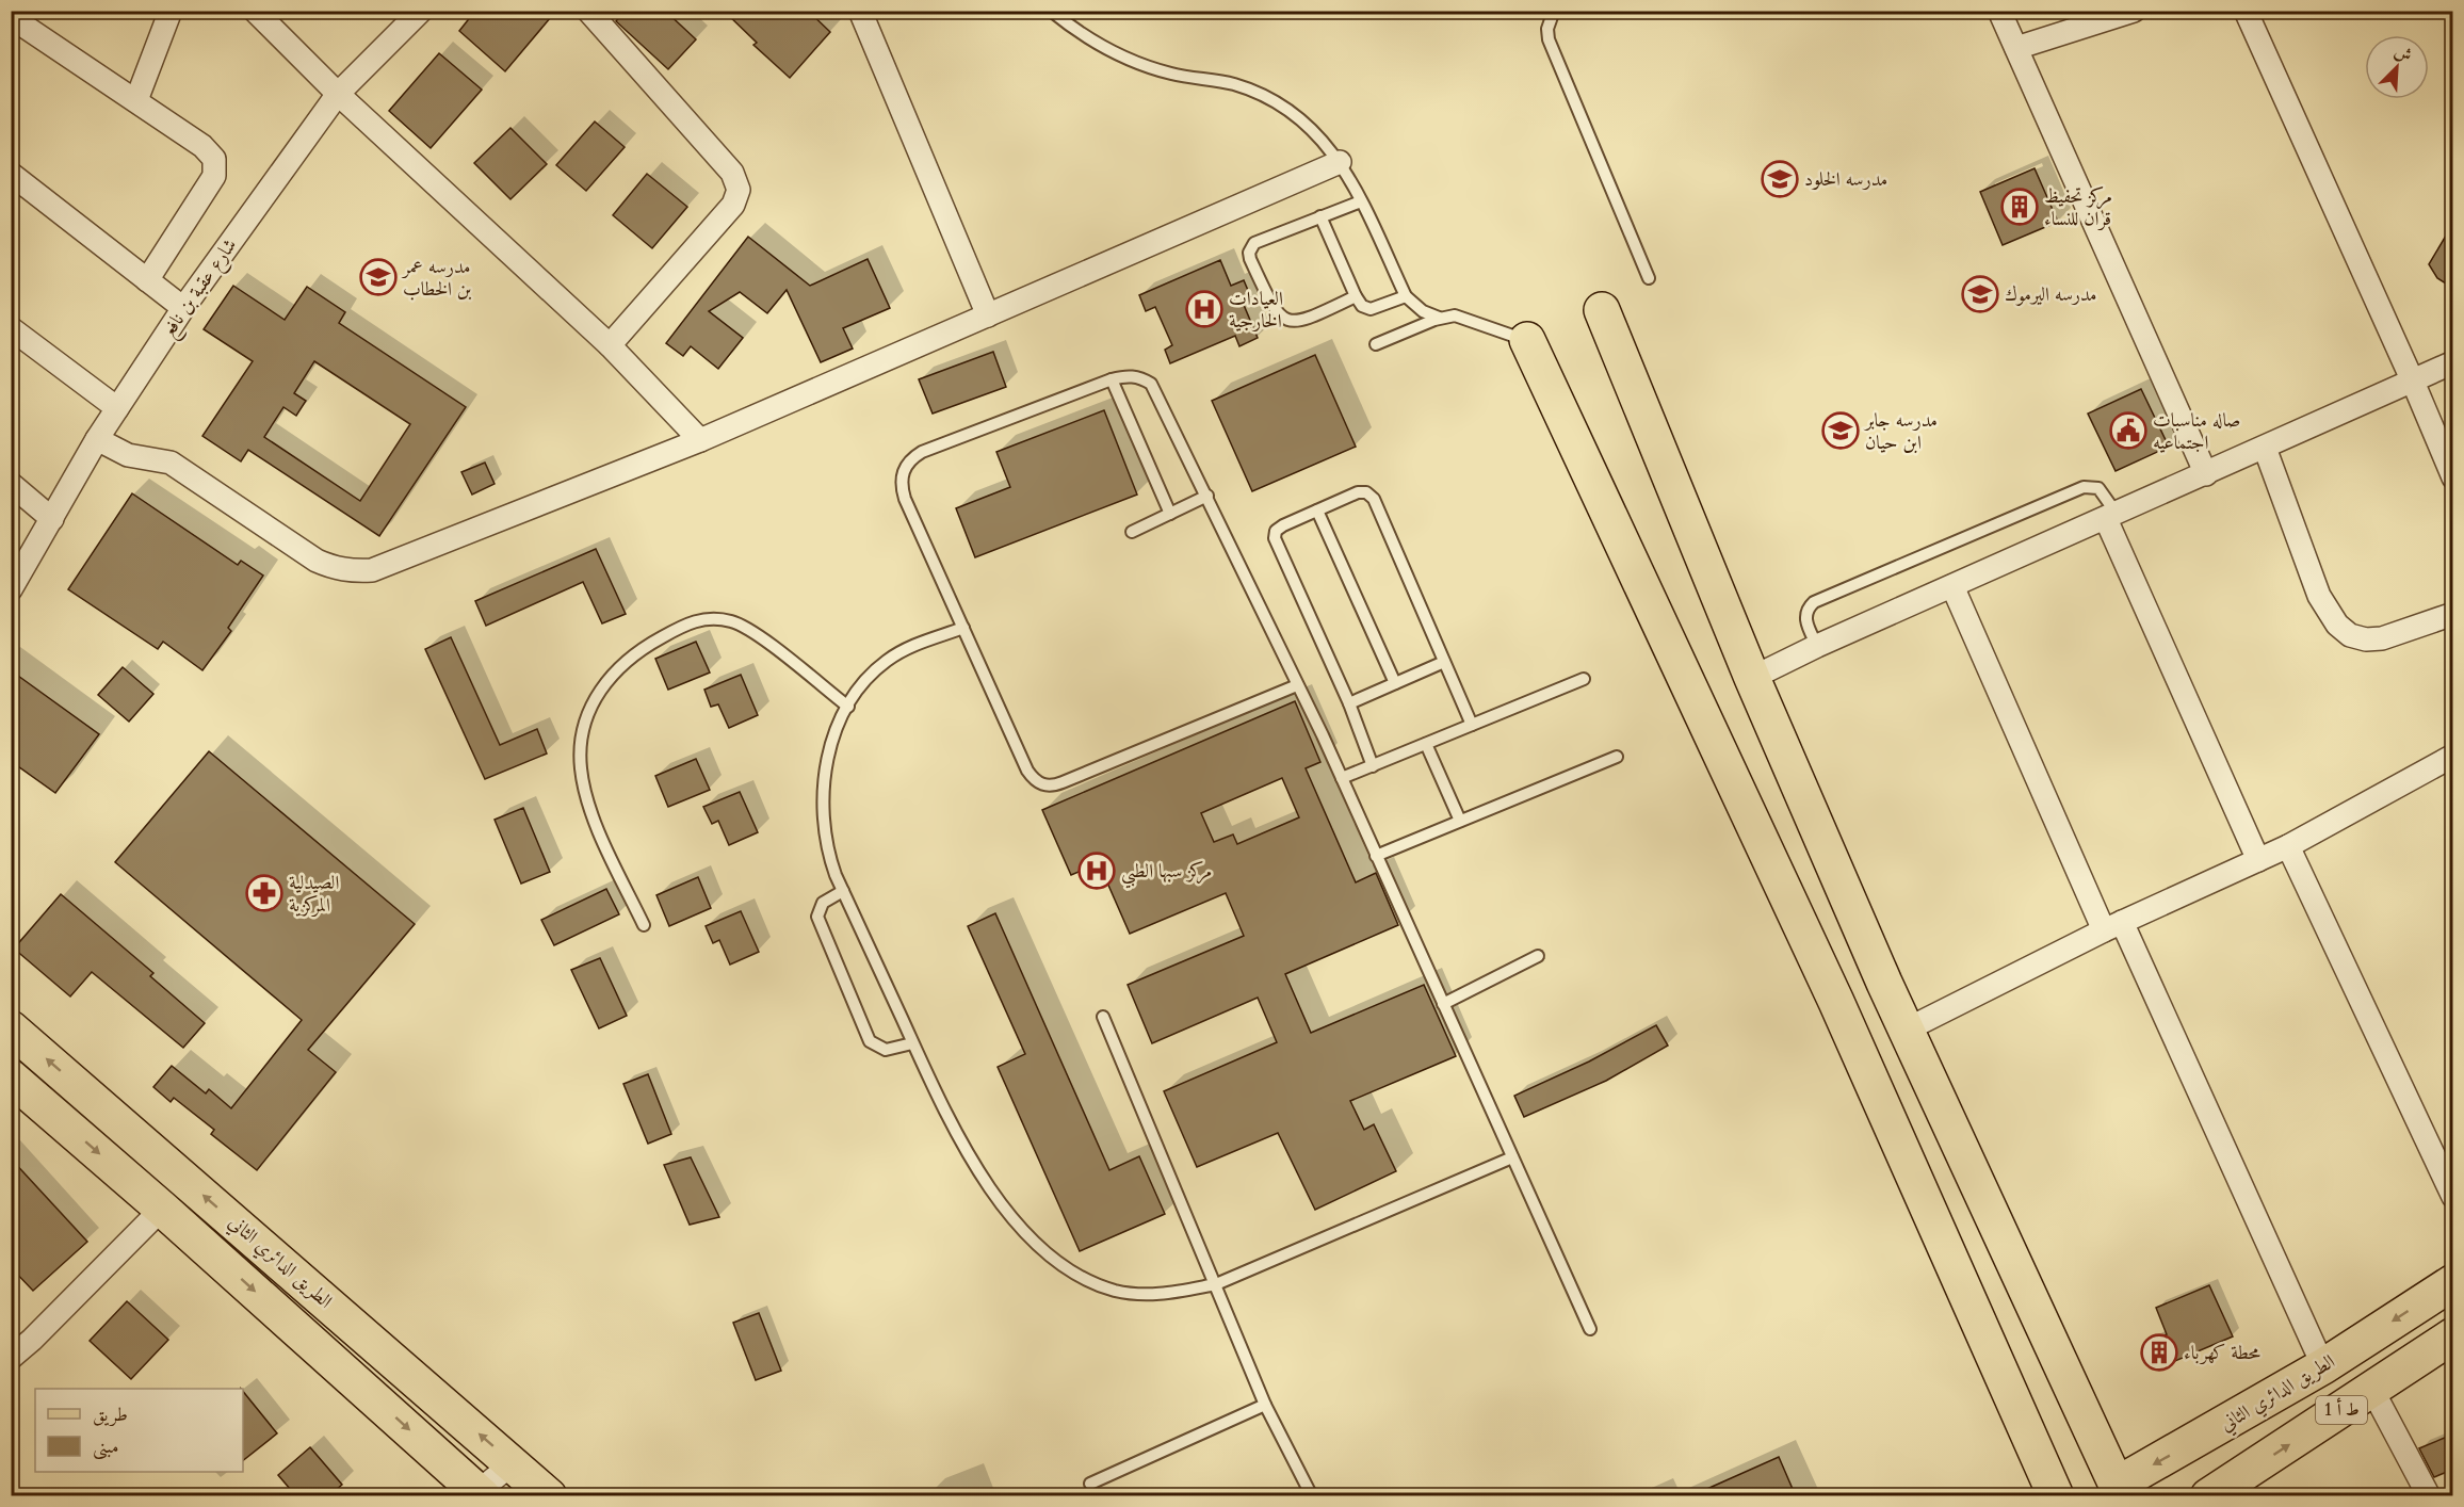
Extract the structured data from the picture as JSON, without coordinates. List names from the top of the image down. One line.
{"streets":{"main road":["الطريق الدائري الثاني","ط أ 1"],"street":["شارع عقبة بن نافع"]},"places":{"school or university":["مدرسه الخلود","مدرسه عمر بن الخطاب","مدرسه اليرموك","مدرسه جابر ابن حيان"],"building":["مركز تحفيظ قران للنساء","محطة كهرباء"],"hospital":["العيادات الخارجية","مركز سبها الطبي"],"public building":["صاله مناسبات اجتماعيه"],"pharmacy":["الصيدلية المركزية"]},"legend":["طريق","مبنى"],"north":"top right"}
